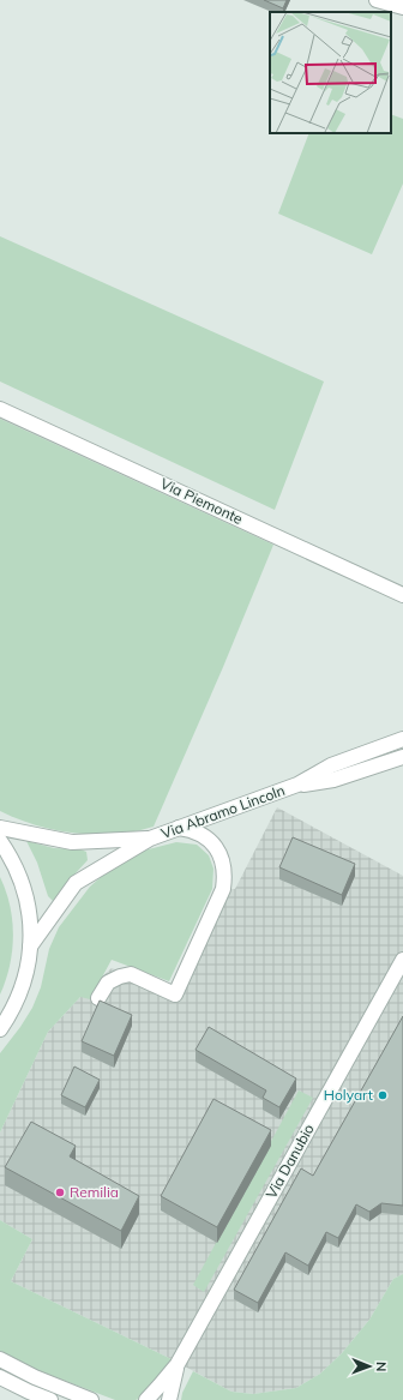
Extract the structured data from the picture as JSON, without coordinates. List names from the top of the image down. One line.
{"streets":{"street":["Via Piemonte","Via Abramo Lincoln","Via Danubio"]},"places":["Holyart","Remilia"],"north":"right"}
